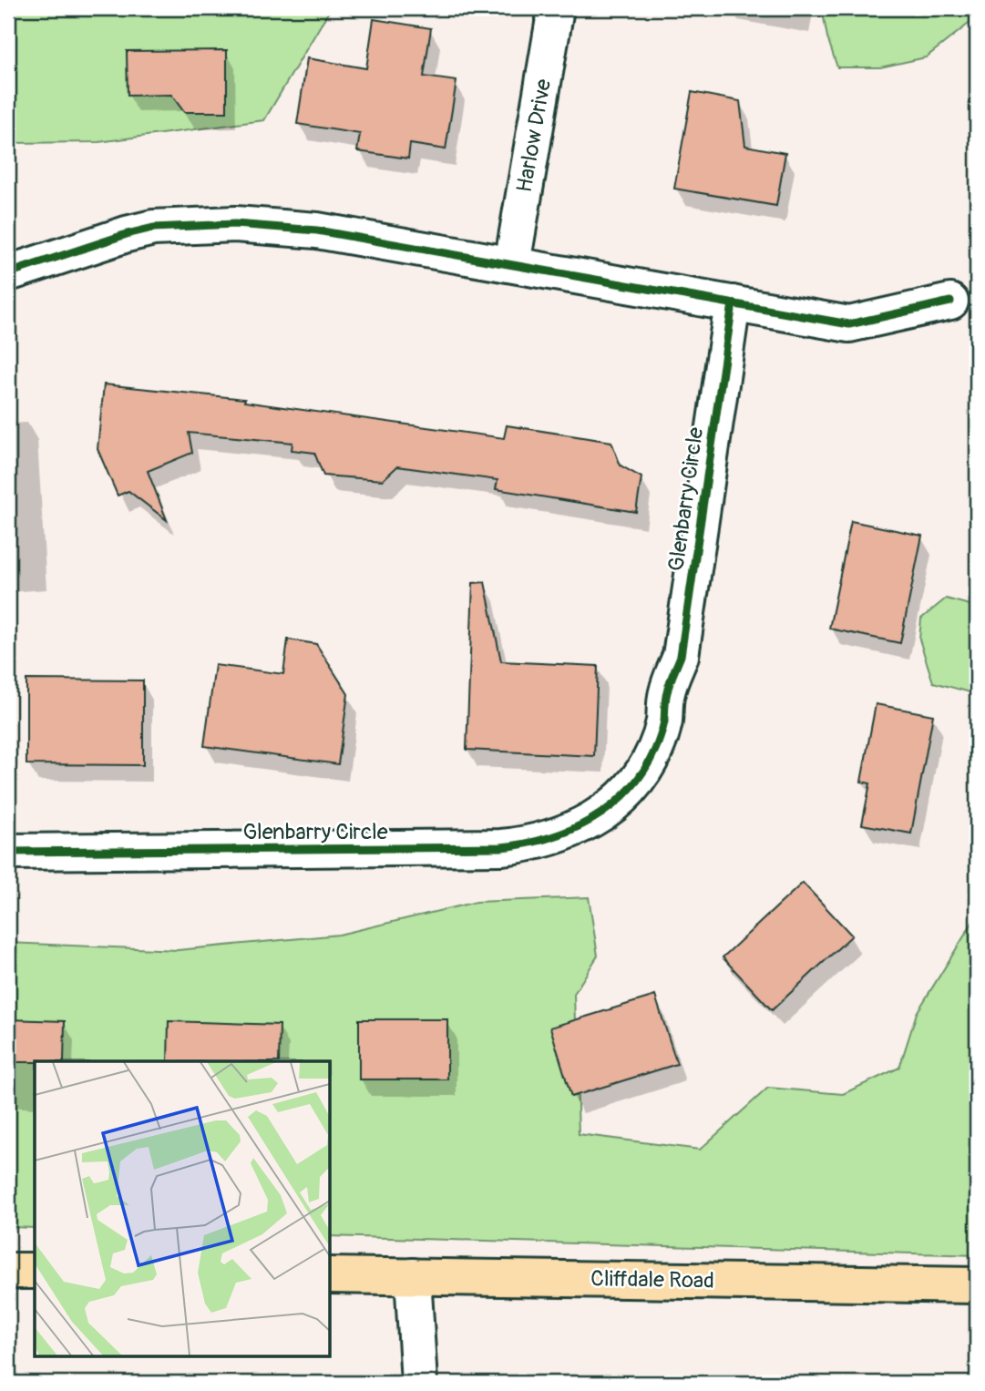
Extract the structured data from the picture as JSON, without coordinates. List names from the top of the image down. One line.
{"streets":{"main road":["Cliffdale Road"],"street":["Harlow Drive","Glenbarry Circle"]}}
